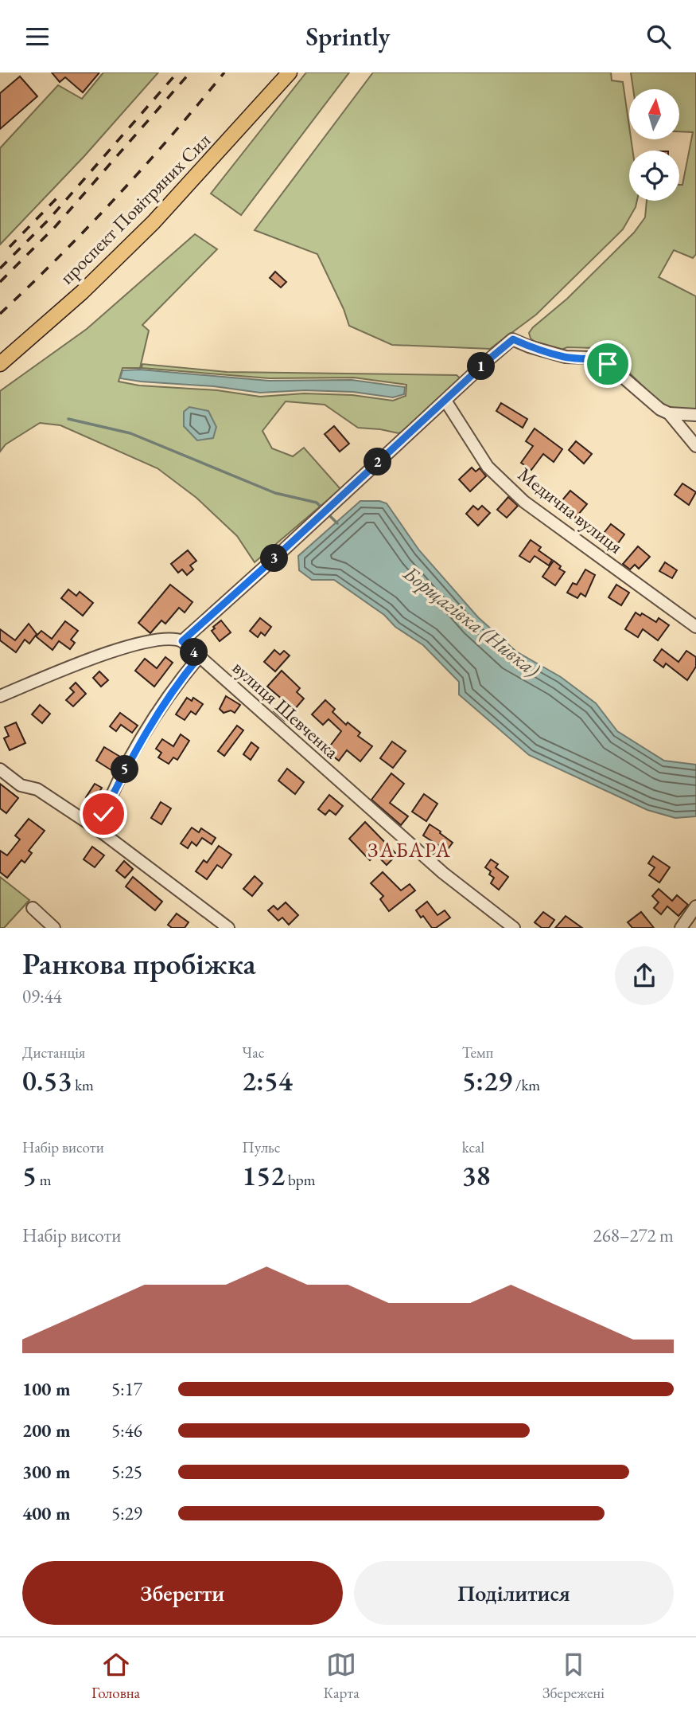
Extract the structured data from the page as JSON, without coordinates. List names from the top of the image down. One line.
{"streets":{"main road":["проспект Повітряних Сил"],"street":["Медична вулиця","вулиця Шевченка"]},"districts":["ЗАБАРА"],"water":["Борщагівка (Нивка)"],"north":"top","page":{"header":"Sprintly","pins":["1","2","3","4","5"],"heading":["Ранкова пробіжка","09:44"],"stats":[["Дистанція","0.53 km"],["Час","2:54"],["Темп","5:29 /km"],["Набір висоти","5 m"],["Пульс","152 bpm"],["kcal","38"]],"chart":["Набір висоти","268–272 m"],"list":[{"name":"100 m","note":"5:17"},{"name":"200 m","note":"5:46"},{"name":"300 m","note":"5:25"},{"name":"400 m","note":"5:29"}],"buttons":["Зберегти","Поділитися"],"tabs":["Головна","Карта","Збережені"]}}
